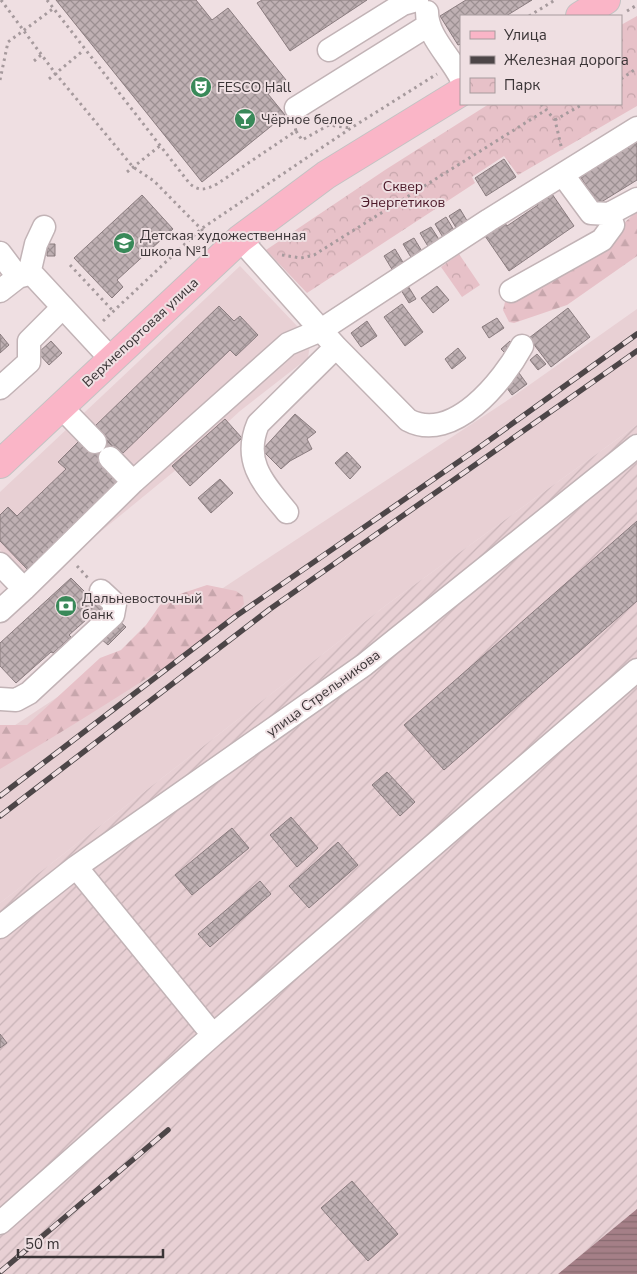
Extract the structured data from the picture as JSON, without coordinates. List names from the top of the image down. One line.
{"streets":{"main road":["Верхнепортовая улица"],"street":["улица Стрельникова"]},"parks":["Сквер Энергетиков"],"places":{"theatre":["FESCO Hall"],"bar":["Чёрное белое"],"school or university":["Детская художественная школа №1"],"bank":["Дальневосточный банк"]},"legend":["Улица","Железная дорога","Парк"],"scale_bar":"50 m"}
